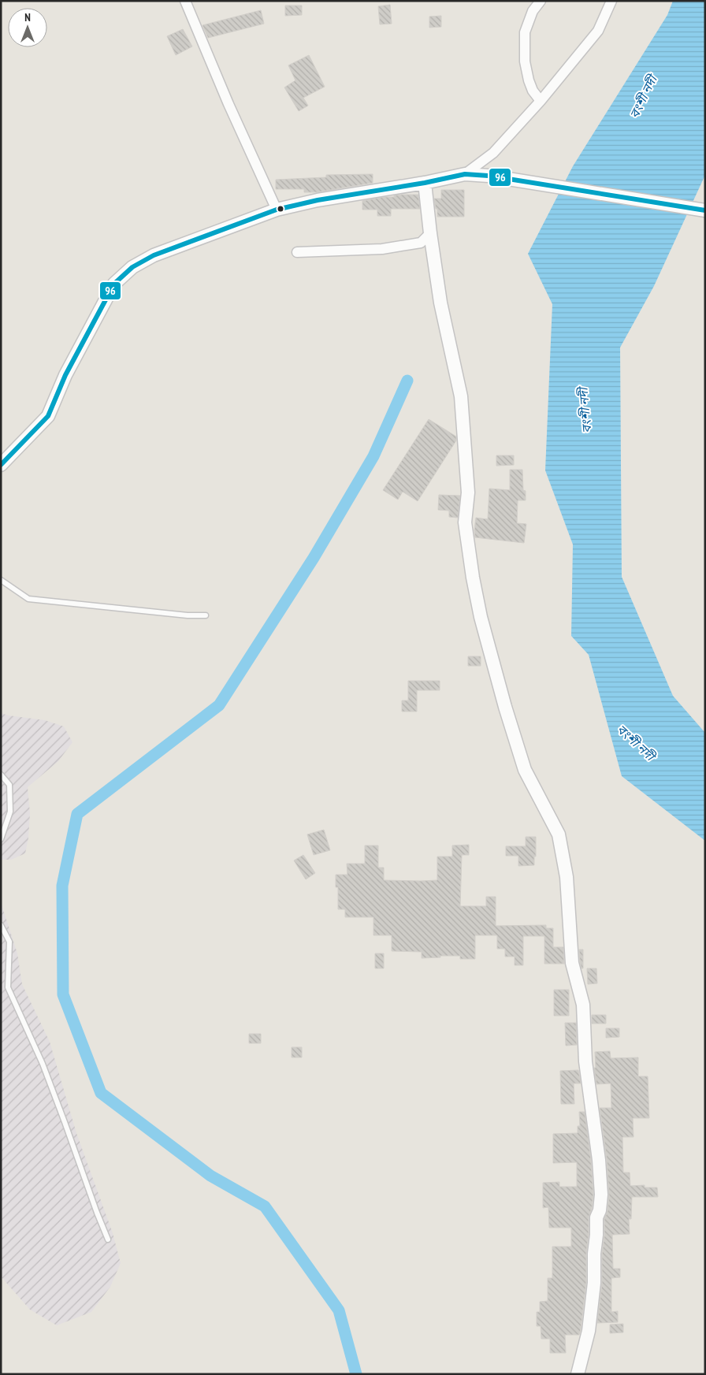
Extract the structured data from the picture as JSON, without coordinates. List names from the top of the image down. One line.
{"water":["বংশী নদী"],"lines":["transit line 96"],"north":"top"}
